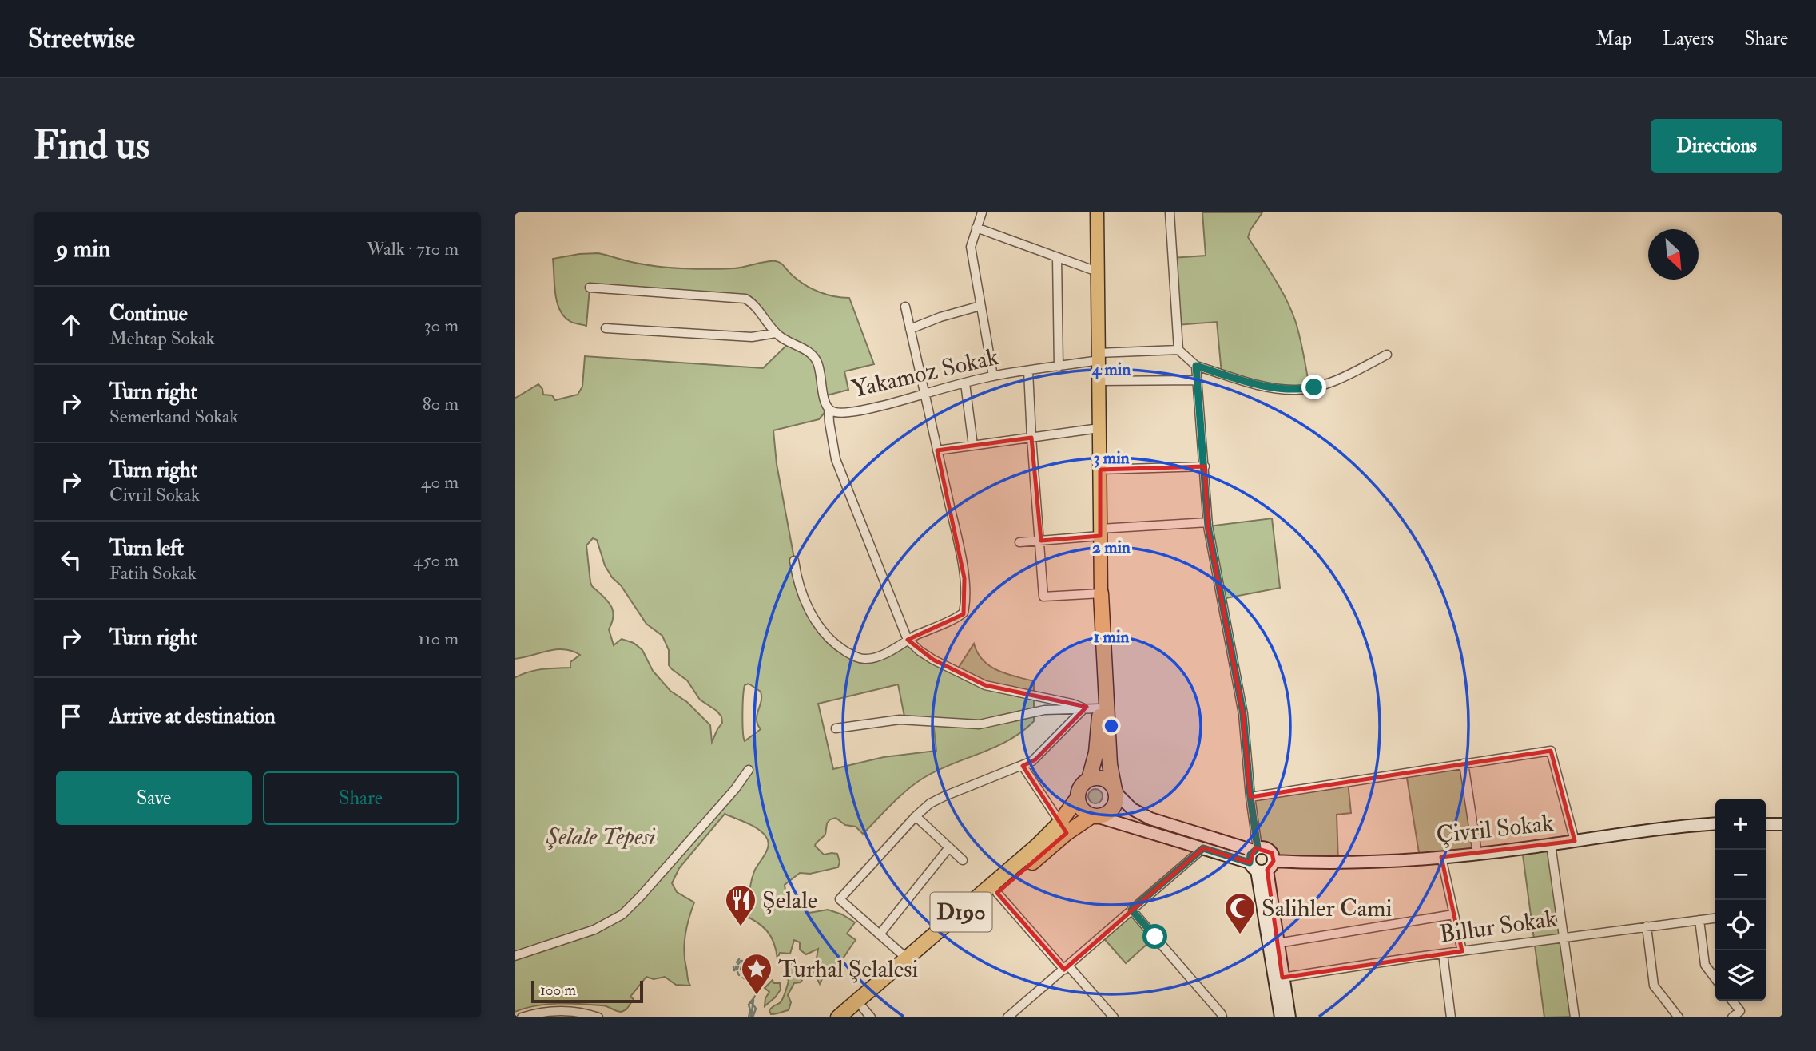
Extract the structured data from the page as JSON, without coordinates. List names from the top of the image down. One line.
{"streets":{"highway":["D190"],"street":["Yakamoz Sokak","Çivril Sokak","Billur Sokak"]},"crossings":[["Çivril Sokak","D190"]],"parks":["Şelale Tepesi"],"places":{"restaurant":["Şelale"],"mosque":["Salihler Cami"],"place":["Turhal Şelalesi"]},"scale_bar":"100 m","north":"bottom right","page":{"header":"Streetwise","nav":["Map","Layers","Share"],"buttons":["Directions",["Save","Share"]],"title":"Find us","heading":["9 min","Walk · 710 m"],"list":[["Continue","Mehtap Sokak","30 m"],["Turn right","Semerkand Sokak","80 m"],["Turn right","Civril Sokak","40 m"],["Turn left","Fatih Sokak","450 m"],["Turn right","110 m"],"Arrive at destination"],"map_buttons":["+","−"],"scale":"100 m"},"rings":["4 min","3 min","2 min","1 min"]}
